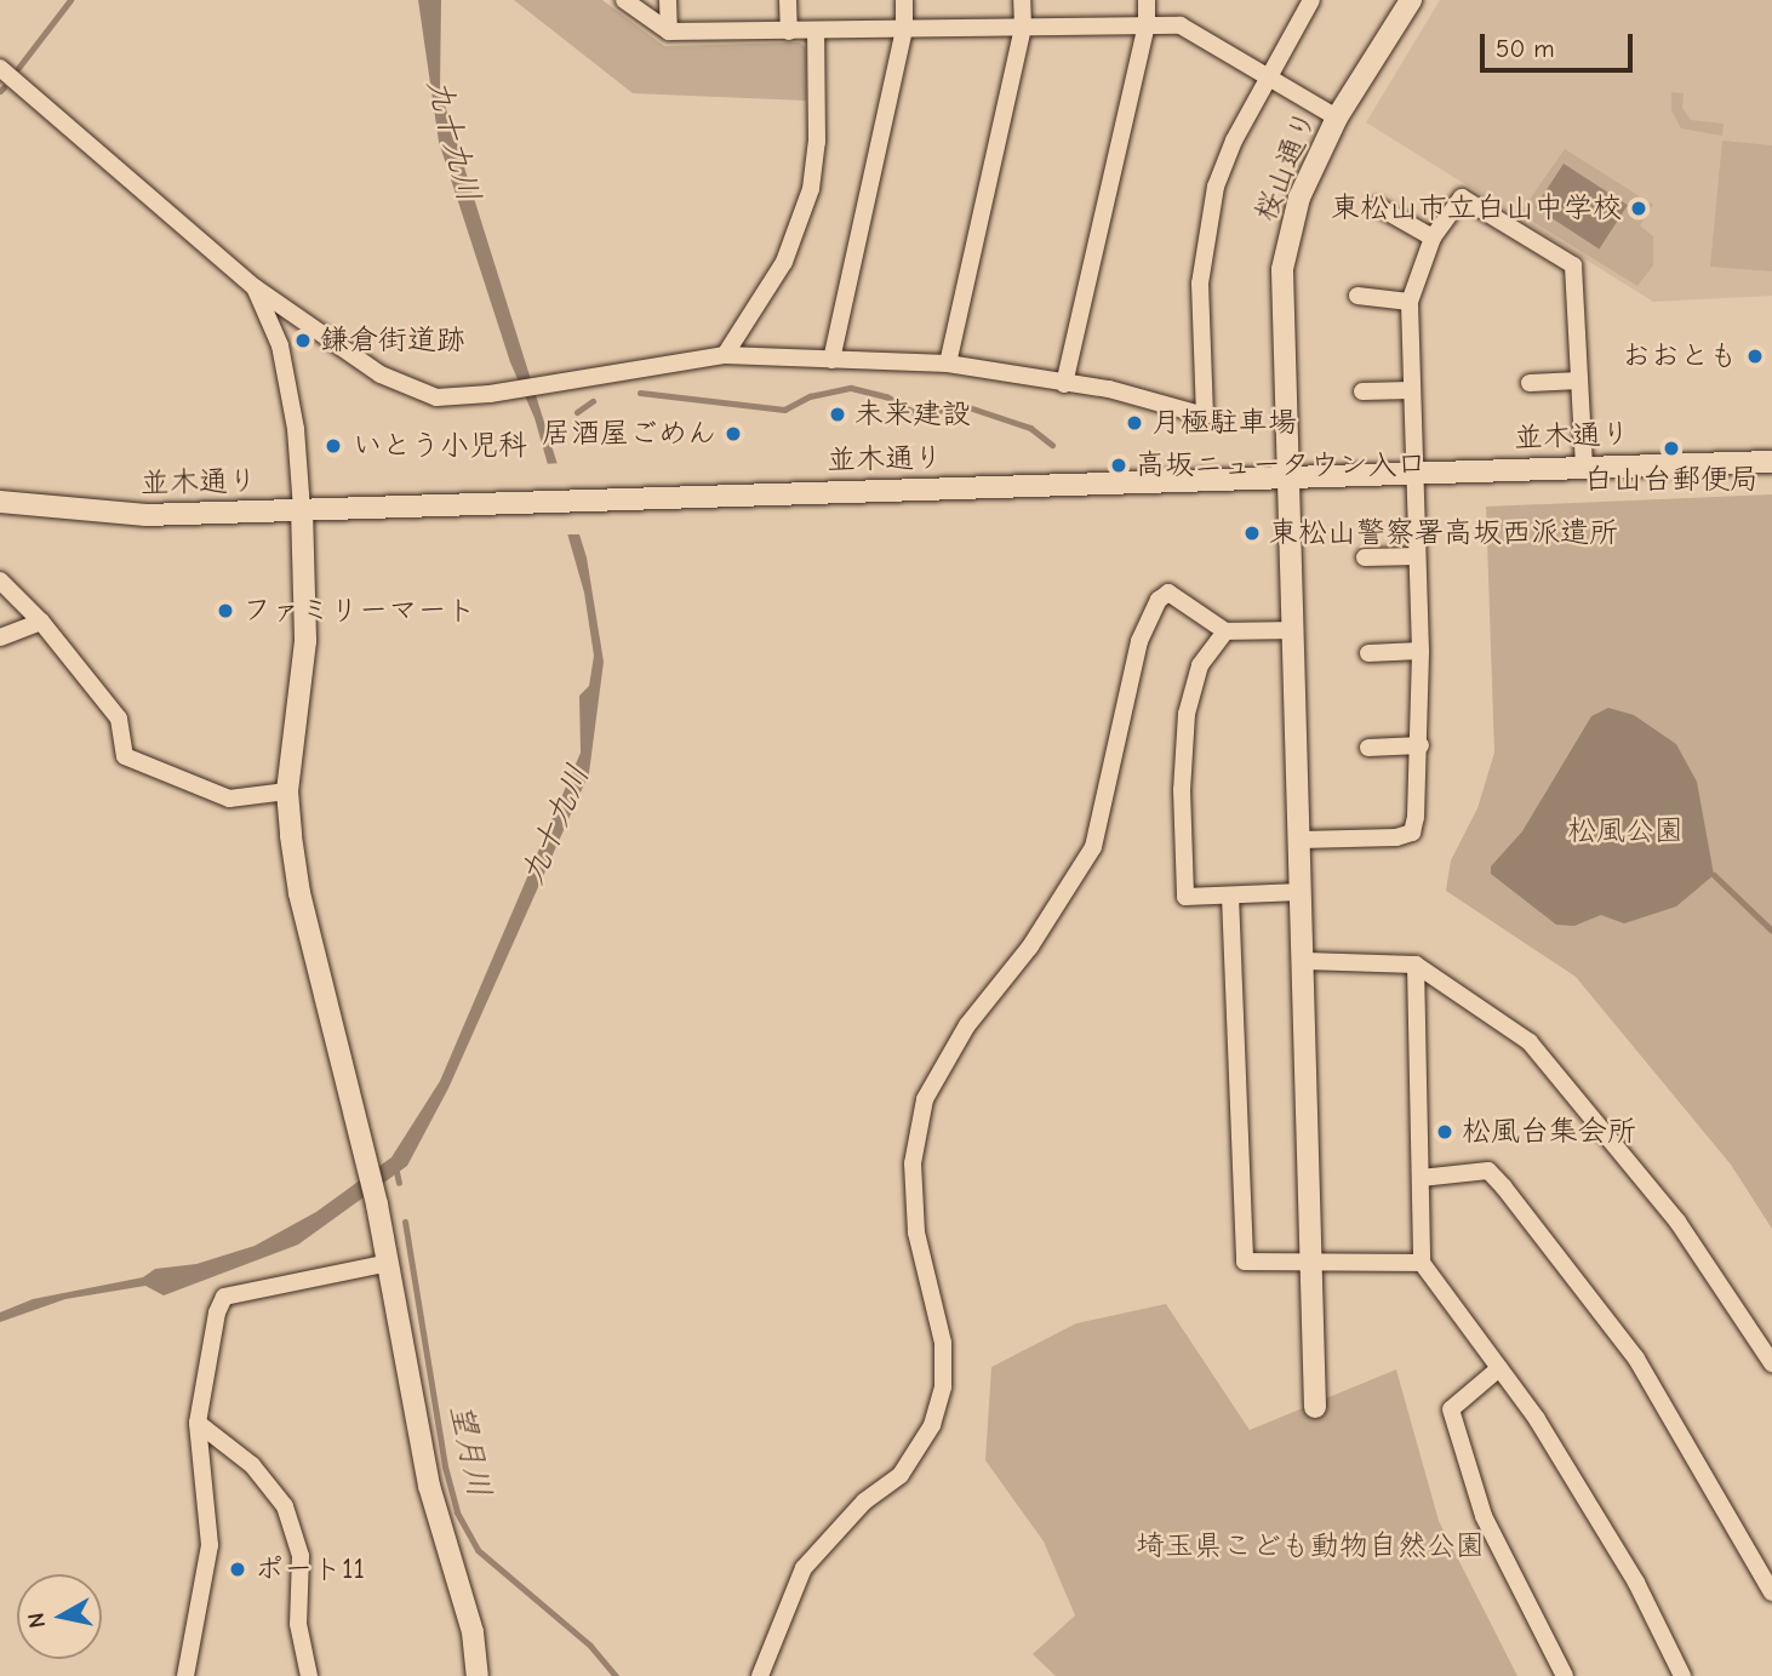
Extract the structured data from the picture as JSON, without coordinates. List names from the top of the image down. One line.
{"streets":{"street":["桜山通り","並木通り"]},"crossings":[["桜山通り","並木通り"]],"water":["九十九川","望月川"],"parks":["松風公園","埼玉県こども動物自然公園"],"places":["東松山市立白山中学校","鎌倉街道跡","おおとも","未来建設","月極駐車場","居酒屋ごめん","いとう小児科","白山台郵便局","高坂ニュータウン入口","東松山警察署高坂西派遣所","ファミリーマート","松風台集会所","ポート11"],"scale_bar":"50 m","north":"left"}
